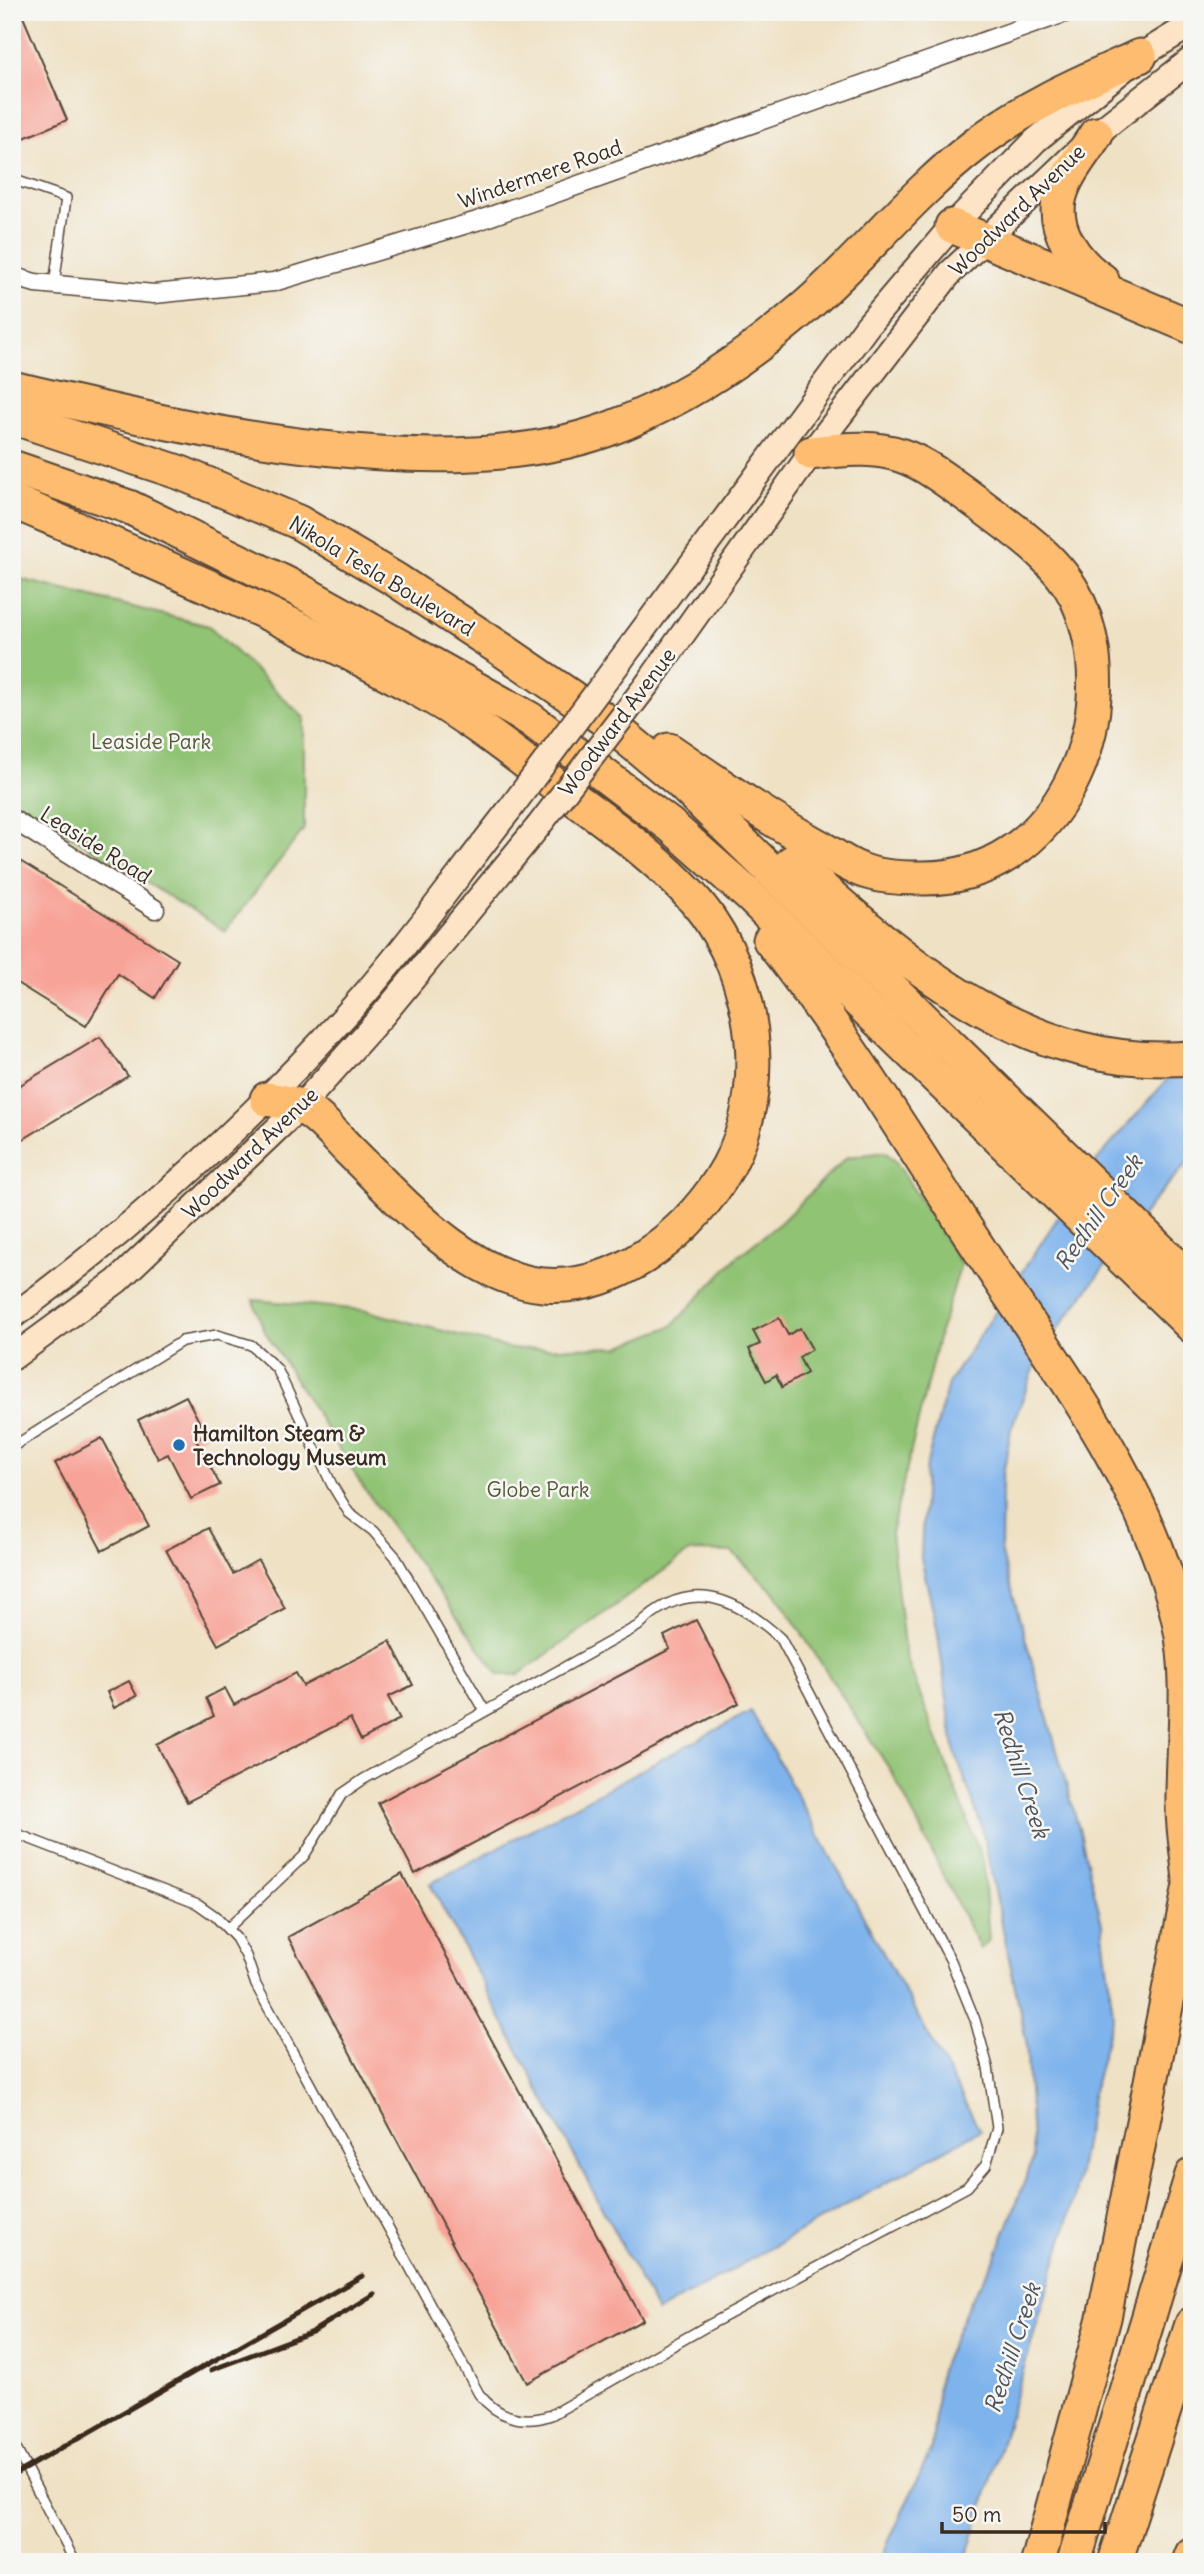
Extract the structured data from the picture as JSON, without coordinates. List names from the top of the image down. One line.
{"streets":{"highway":["Nikola Tesla Boulevard"],"main road":["Woodward Avenue"],"street":["Windermere Road","Leaside Road"]},"water":["Redhill Creek"],"parks":["Leaside Park","Globe Park"],"places":["Hamilton Steam & Technology Museum"],"scale_bar":"50 m"}
